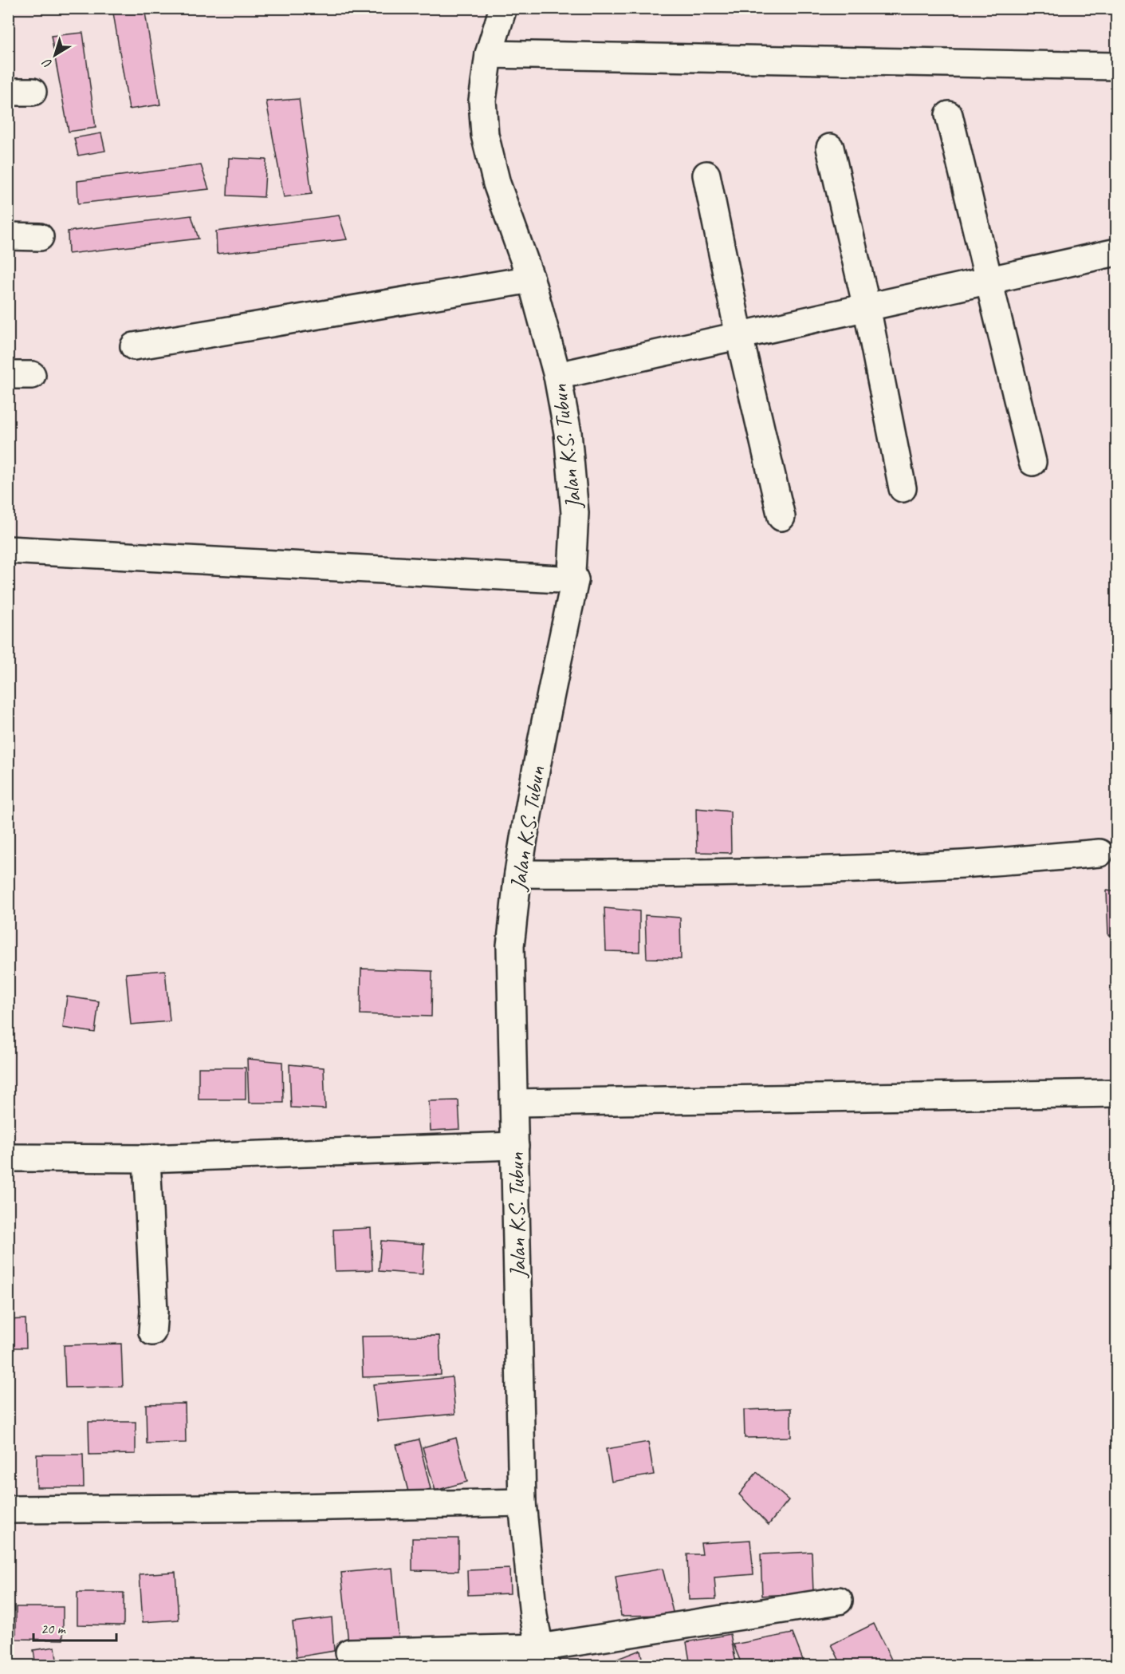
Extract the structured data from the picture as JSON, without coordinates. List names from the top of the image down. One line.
{"streets":{"street":["Jalan K.S. Tubun"]},"scale_bar":"20 m","north":"bottom left"}
